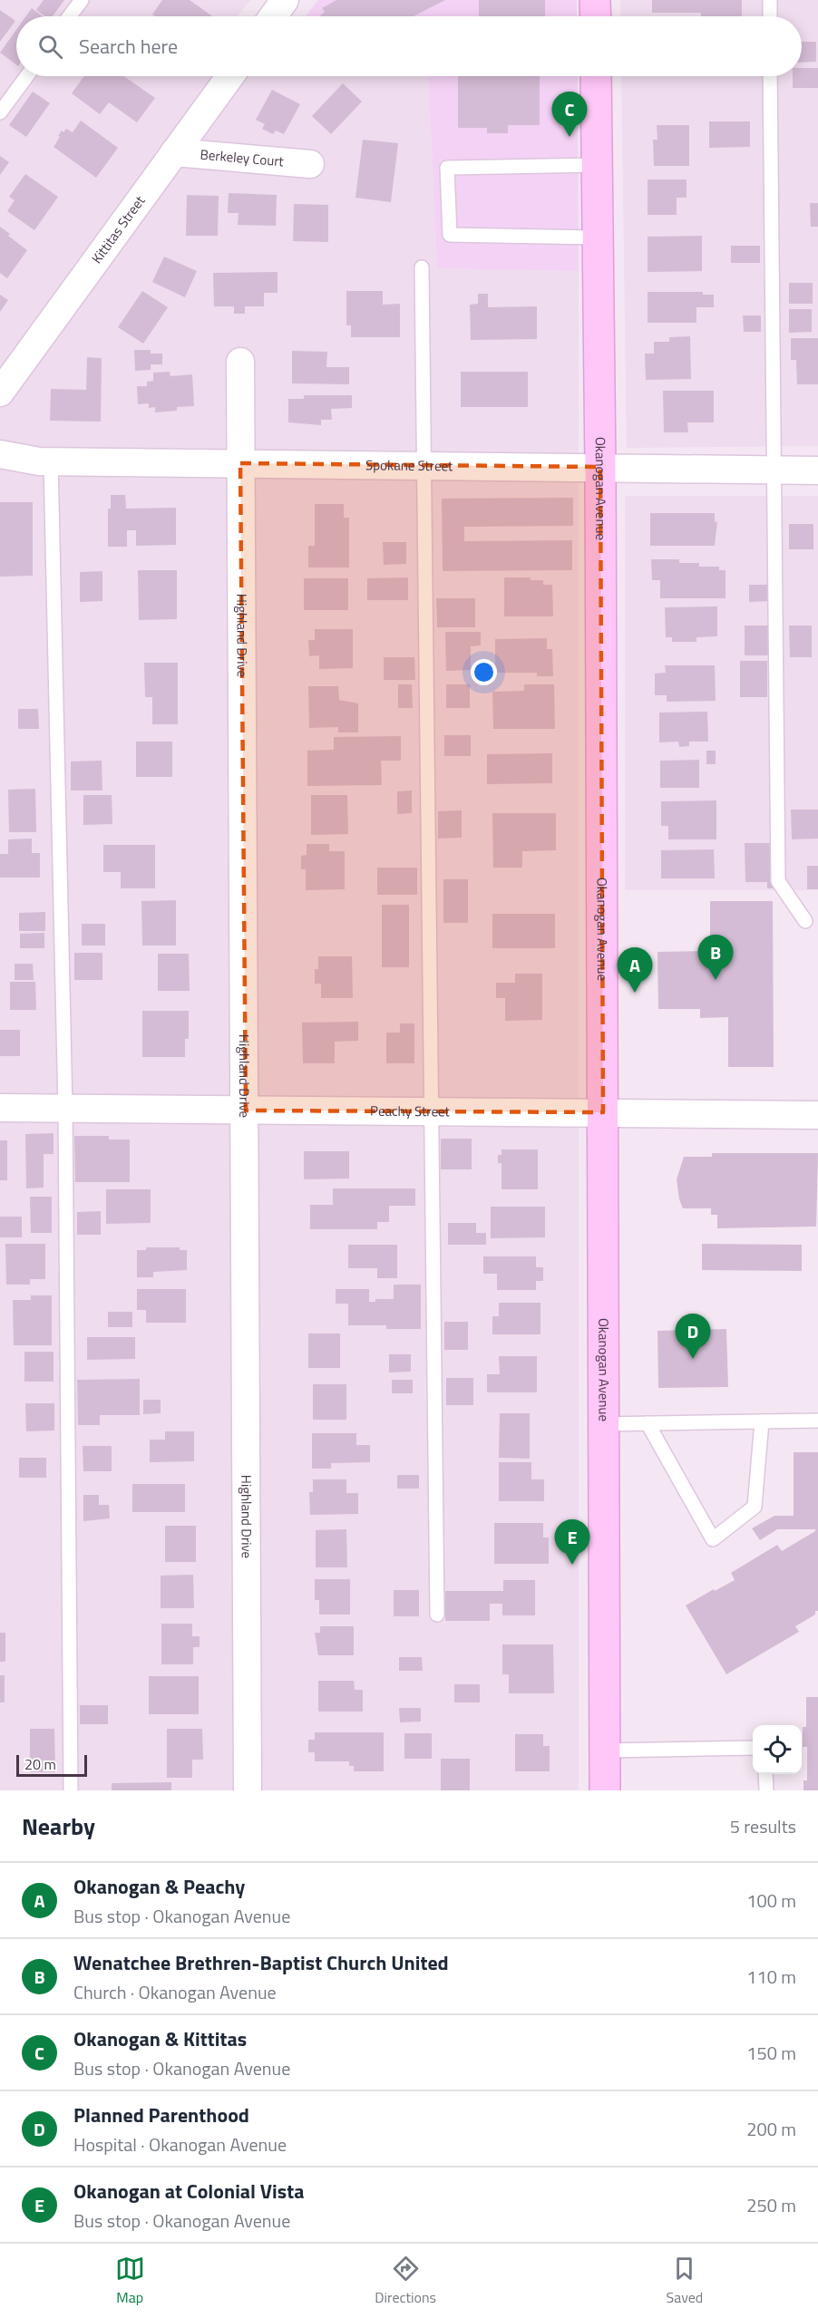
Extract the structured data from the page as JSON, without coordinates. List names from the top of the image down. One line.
{"streets":{"street":["Berkeley Court","Kittitas Street","Spokane Street","Okanogan Avenue","Highland Drive","Peachy Street"]},"crossings":[["Berkeley Court","Kittitas Street"],["Spokane Street","Okanogan Avenue"],["Spokane Street","Highland Drive"],["Okanogan Avenue","Peachy Street"],["Highland Drive","Peachy Street"]],"scale_bar":"20 m","page":{"search":"Search here","pins":["C","B","A","D","E"],"scale":"20 m","heading":["Nearby","5 results"],"list":[{"mark":"A","name":"Okanogan & Peachy","note":"Bus stop · Okanogan Avenue","value":"100 m"},{"mark":"B","name":"Wenatchee Brethren-Baptist Church United","note":"Church · Okanogan Avenue","value":"110 m"},{"mark":"C","name":"Okanogan & Kittitas","note":"Bus stop · Okanogan Avenue","value":"150 m"},{"mark":"D","name":"Planned Parenthood","note":"Hospital · Okanogan Avenue","value":"200 m"},{"mark":"E","name":"Okanogan at Colonial Vista","note":"Bus stop · Okanogan Avenue","value":"250 m"}],"nav":["Map","Directions","Saved"]}}
